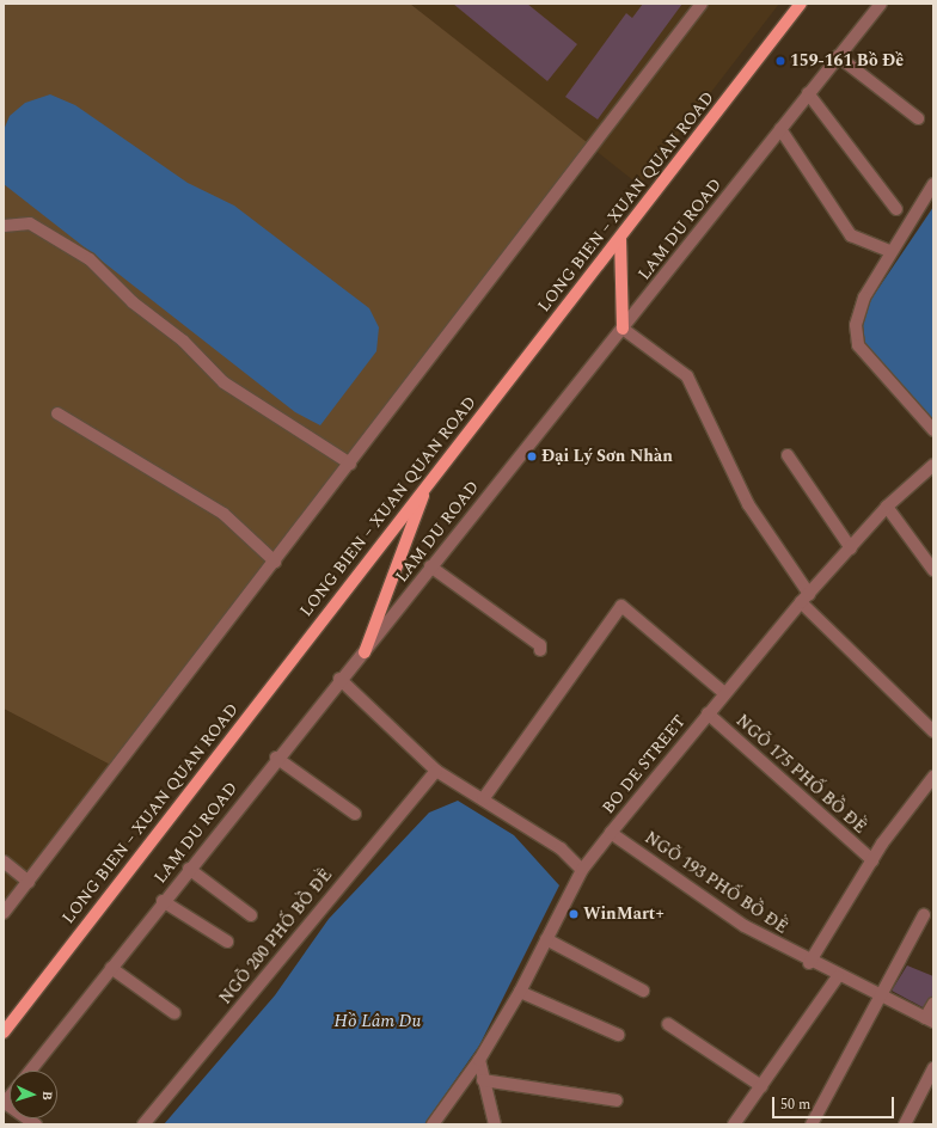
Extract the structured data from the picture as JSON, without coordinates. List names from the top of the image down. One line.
{"streets":{"main road":["LONG BIEN – XUAN QUAN ROAD"],"street":["LAM DU ROAD","BO DE STREET","NGÕ 175 PHỐ BỒ ĐỀ","NGÕ 193 PHỐ BỒ ĐỀ","NGÕ 200 PHỐ BỒ ĐỀ"]},"crossings":[["BO DE STREET","NGÕ 175 PHỐ BỒ ĐỀ"],["BO DE STREET","NGÕ 193 PHỐ BỒ ĐỀ"]],"water":["Hồ Lâm Du"],"places":["159-161 Bồ Đề","Đại Lý Sơn Nhàn","WinMart+"],"scale_bar":"50 m","north":"right"}
